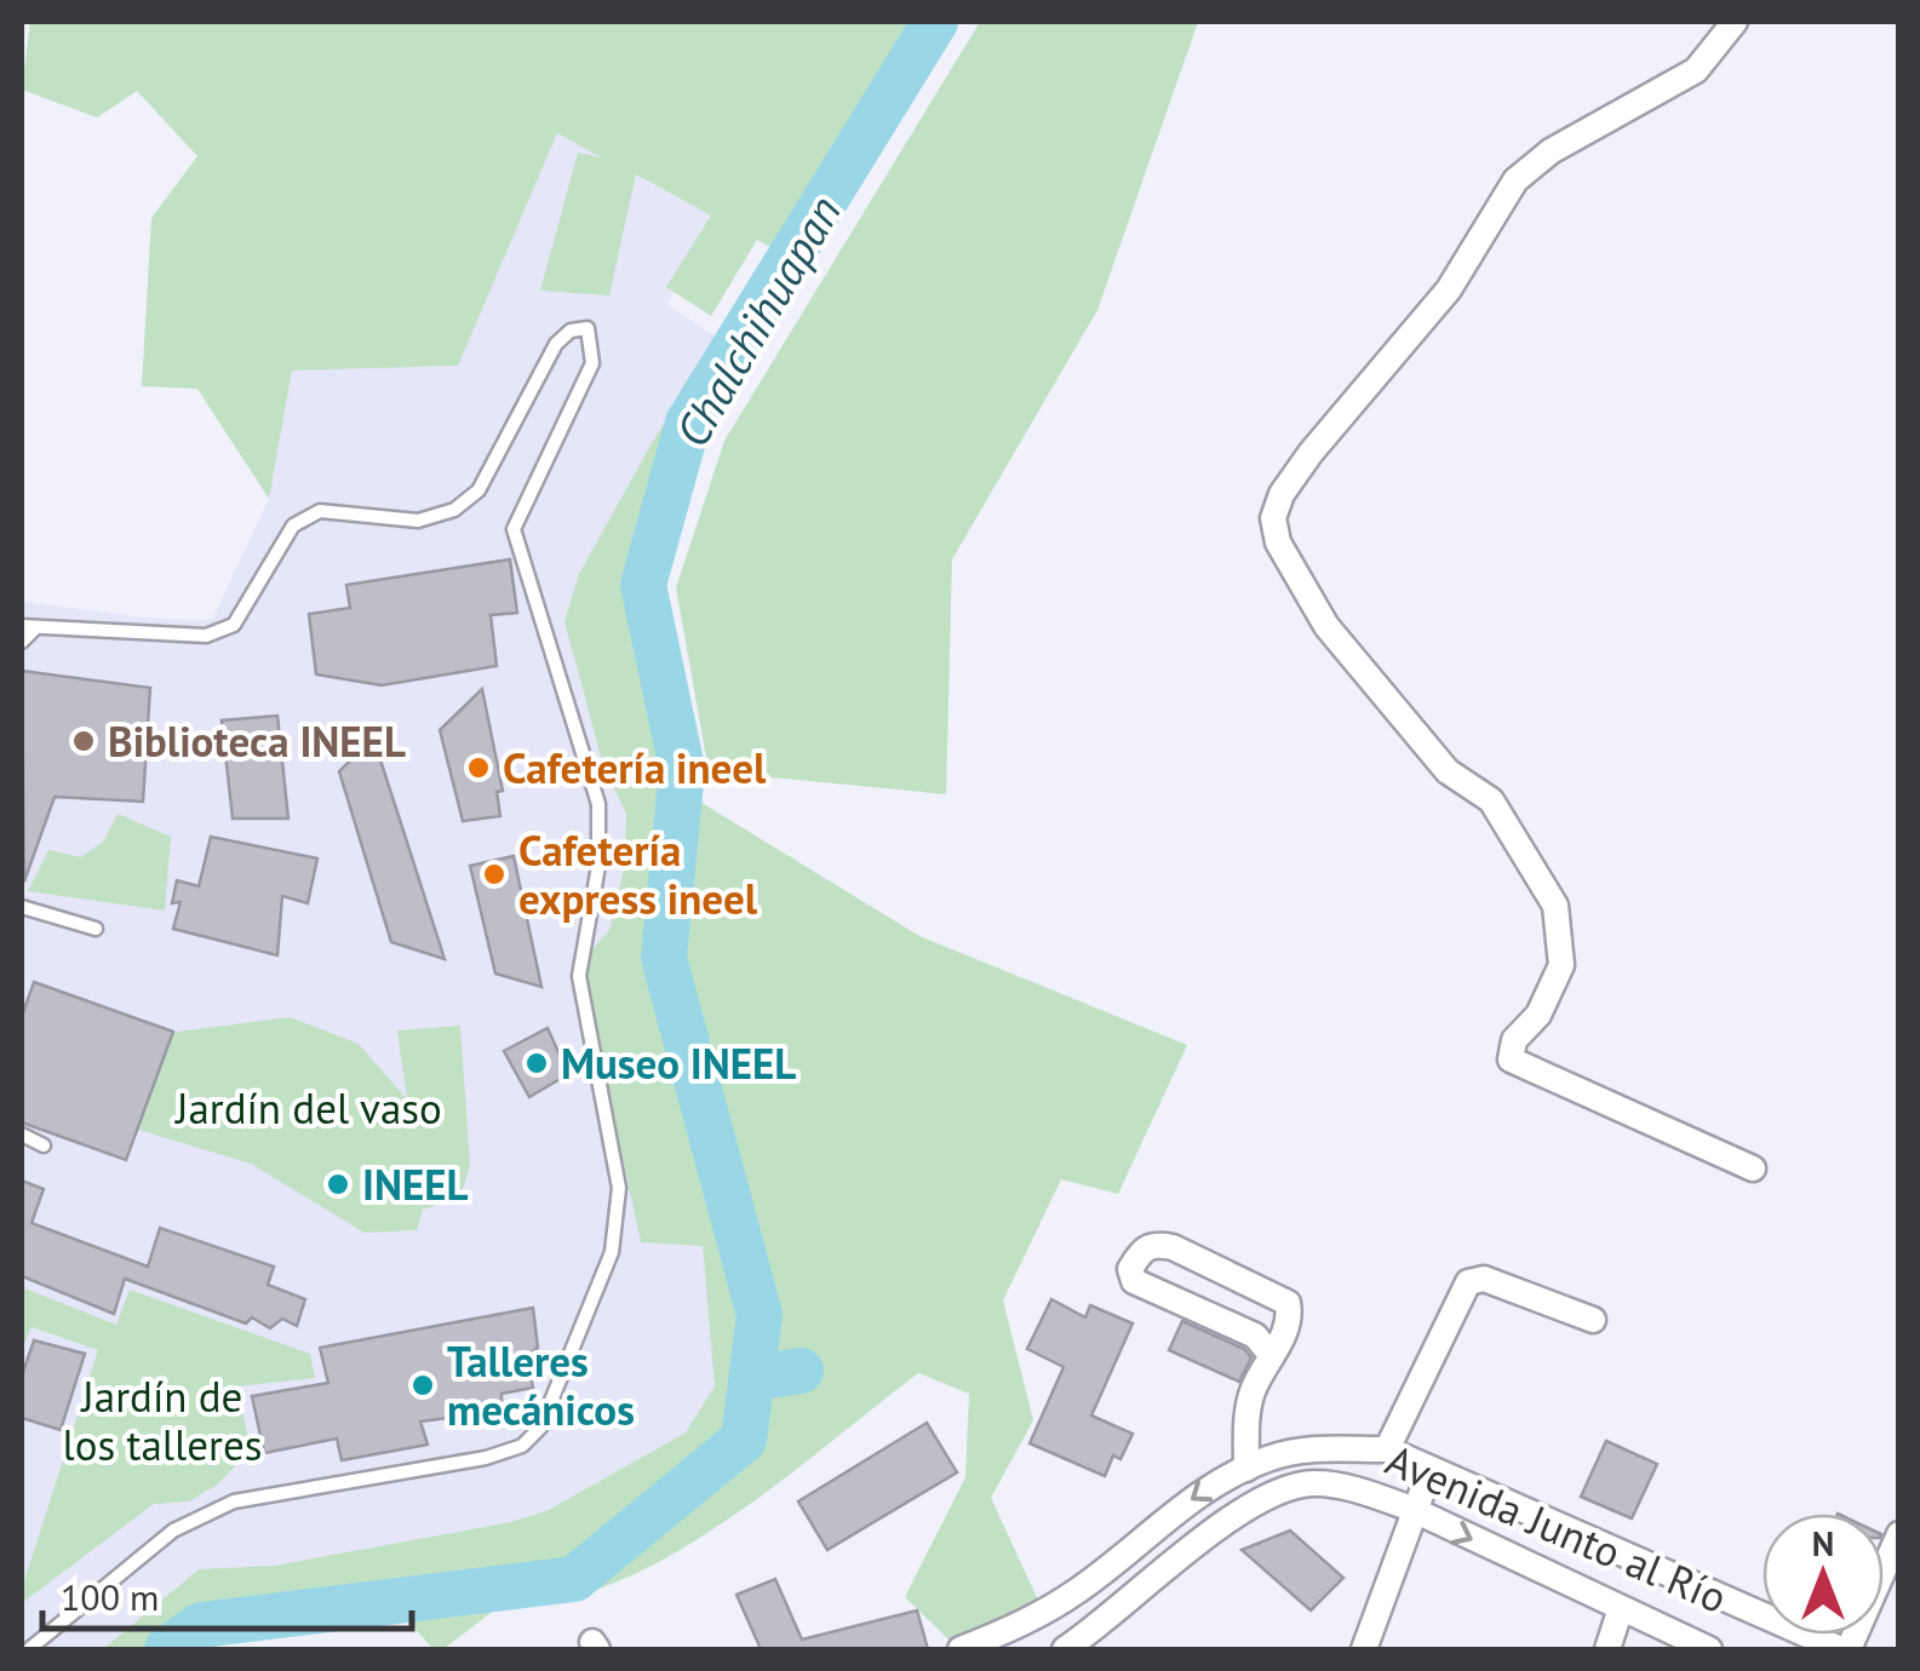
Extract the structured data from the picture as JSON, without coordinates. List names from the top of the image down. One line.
{"streets":{"street":["Avenida Junto al Río"]},"water":["Chalchihuapan"],"parks":["Jardín del vaso","Jardín de los talleres"],"places":["Biblioteca INEEL","Cafetería ineel","Cafetería express ineel","Museo INEEL","INEEL","Talleres mecánicos"],"scale_bar":"100 m","north":"top"}
